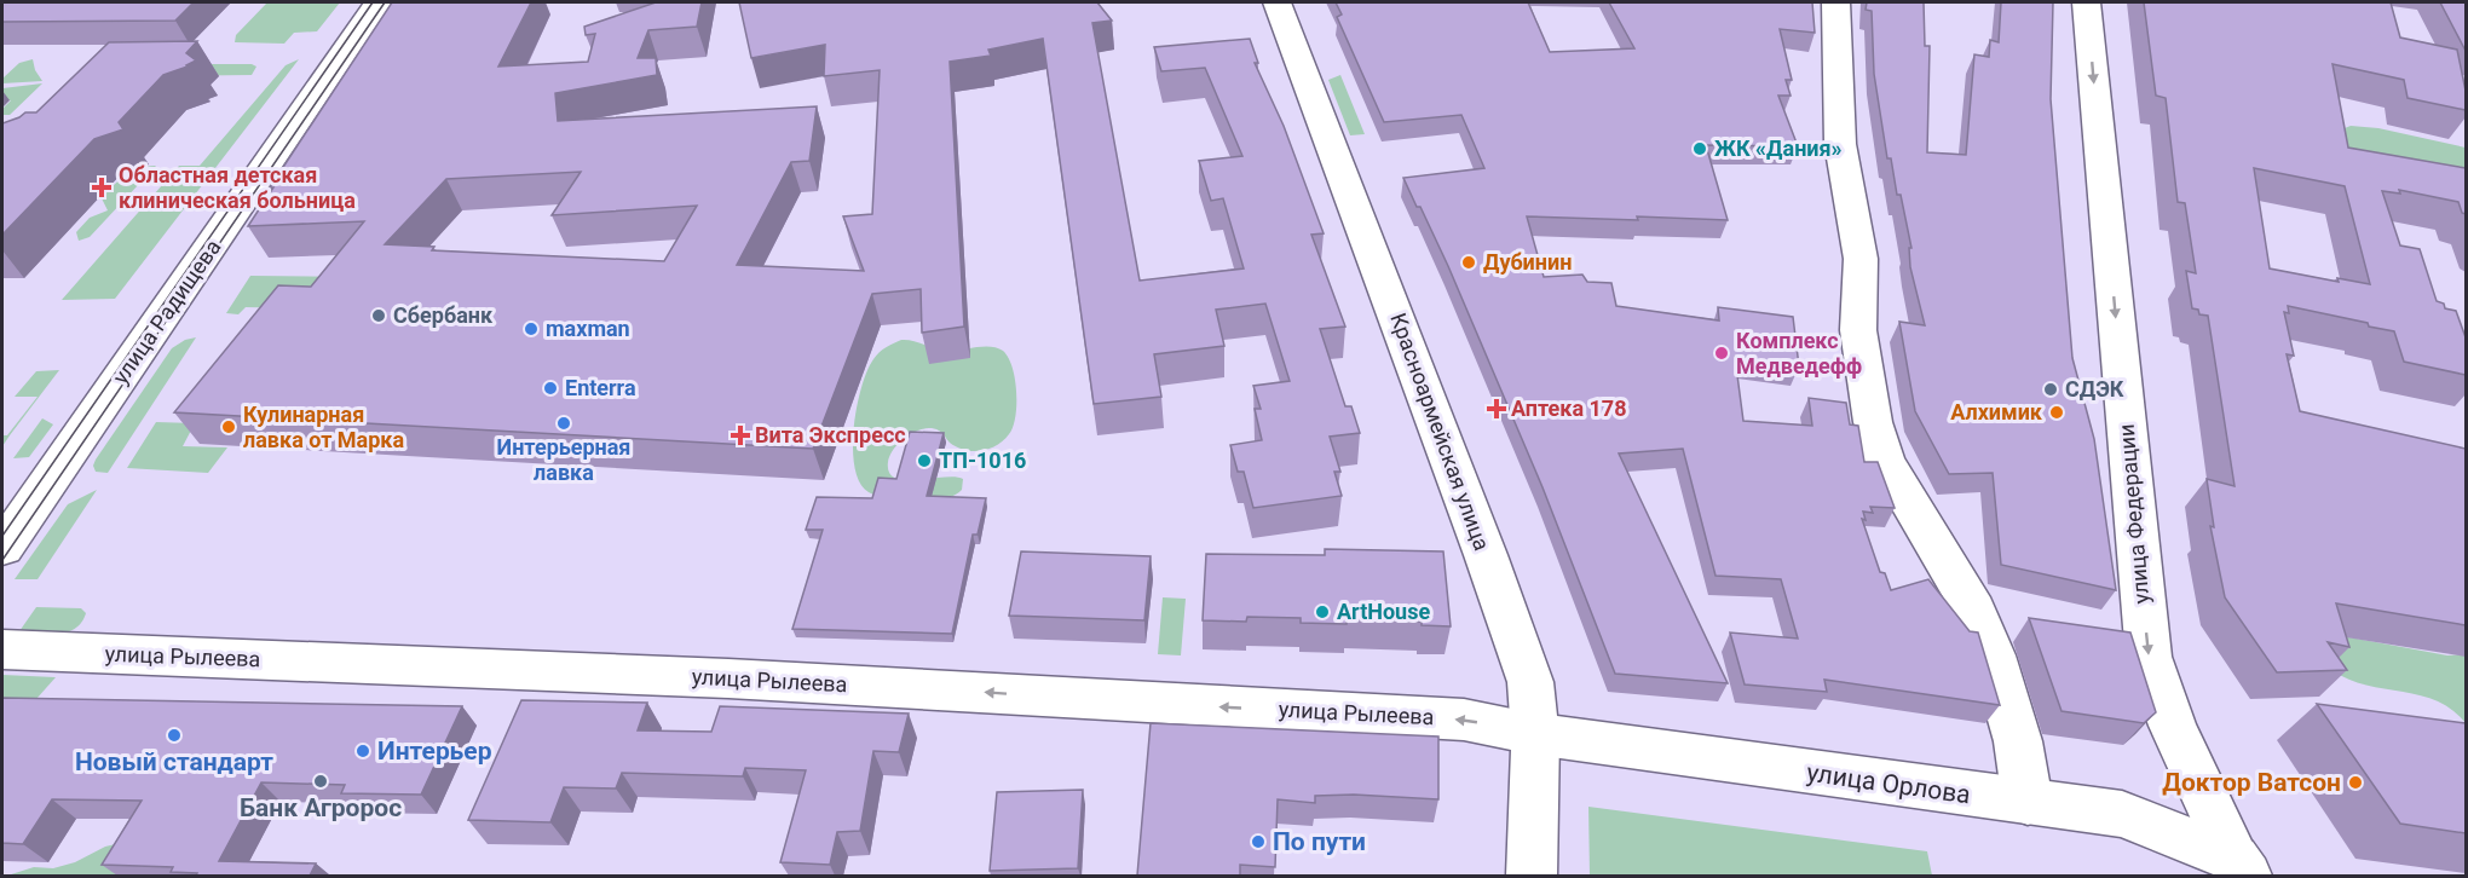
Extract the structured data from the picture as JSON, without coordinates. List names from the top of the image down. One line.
{"streets":{"street":["улица Радищева","Красноармейская улица","улица Федерации","улица Рылеева","улица Орлова"]},"crossings":[["Красноармейская улица","улица Рылеева"],["Красноармейская улица","улица Орлова"],["улица Федерации","улица Орлова"],["улица Рылеева","улица Орлова"]],"one_way":["улица Рылеева"],"places":{"other":["ЖК «Дания»","Дубинин","Сбербанк","maxman","Комплекс Медведефф","Enterra","СДЭК","Алхимик","Интерьерная лавка","Кулинарная лавка от Марка","ТП-1016","ArtHouse","Новый стандарт","Интерьер","Банк Агророс","Доктор Ватсон","По пути"],"health":["Областная детская клиническая больница","Аптека 178","Вита Экспресс"]}}
